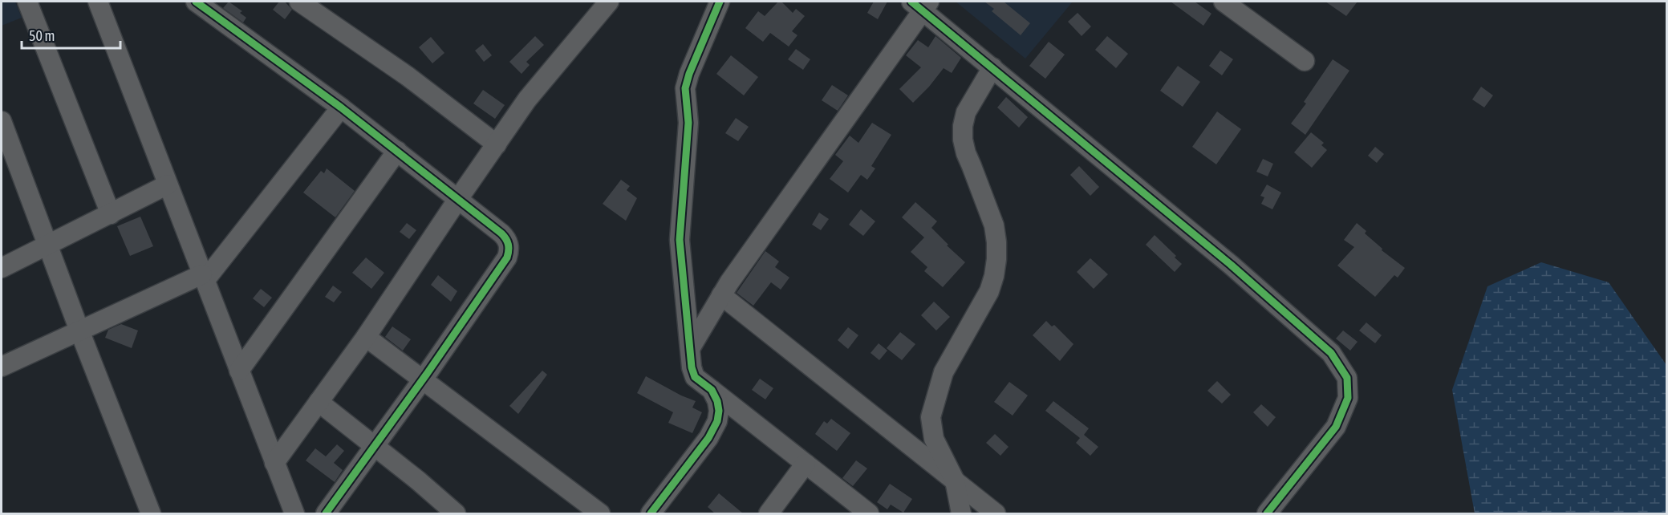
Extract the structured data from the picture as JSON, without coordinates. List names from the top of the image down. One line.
{"scale_bar":"50 m"}
